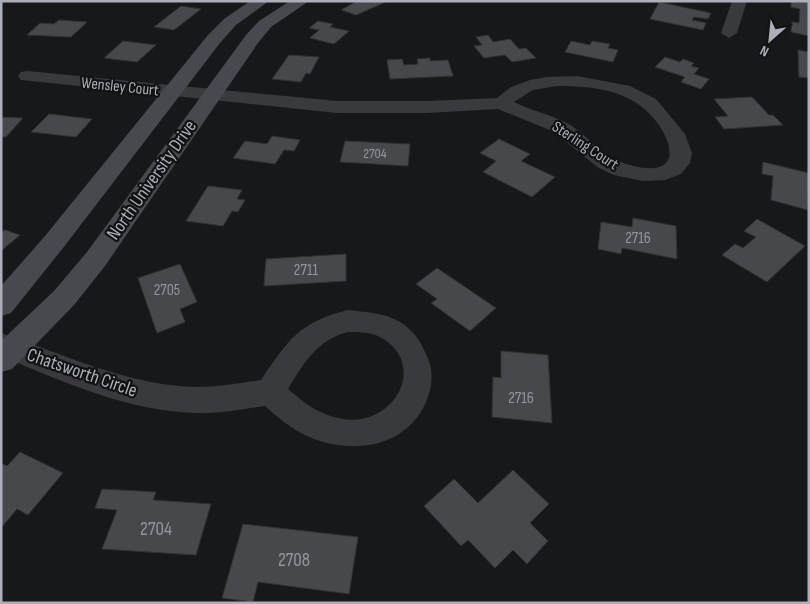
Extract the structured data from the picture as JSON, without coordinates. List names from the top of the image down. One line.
{"streets":{"street":["Wensley Court","Sterling Court","North University Drive","Chatsworth Circle"]},"crossings":[["Wensley Court","Sterling Court"],["Wensley Court","North University Drive"],["Sterling Court","North University Drive"],["North University Drive","Chatsworth Circle"]],"house_numbers":["2704","2716","2711","2705","2716","2704","2708"],"north":"bottom left"}
